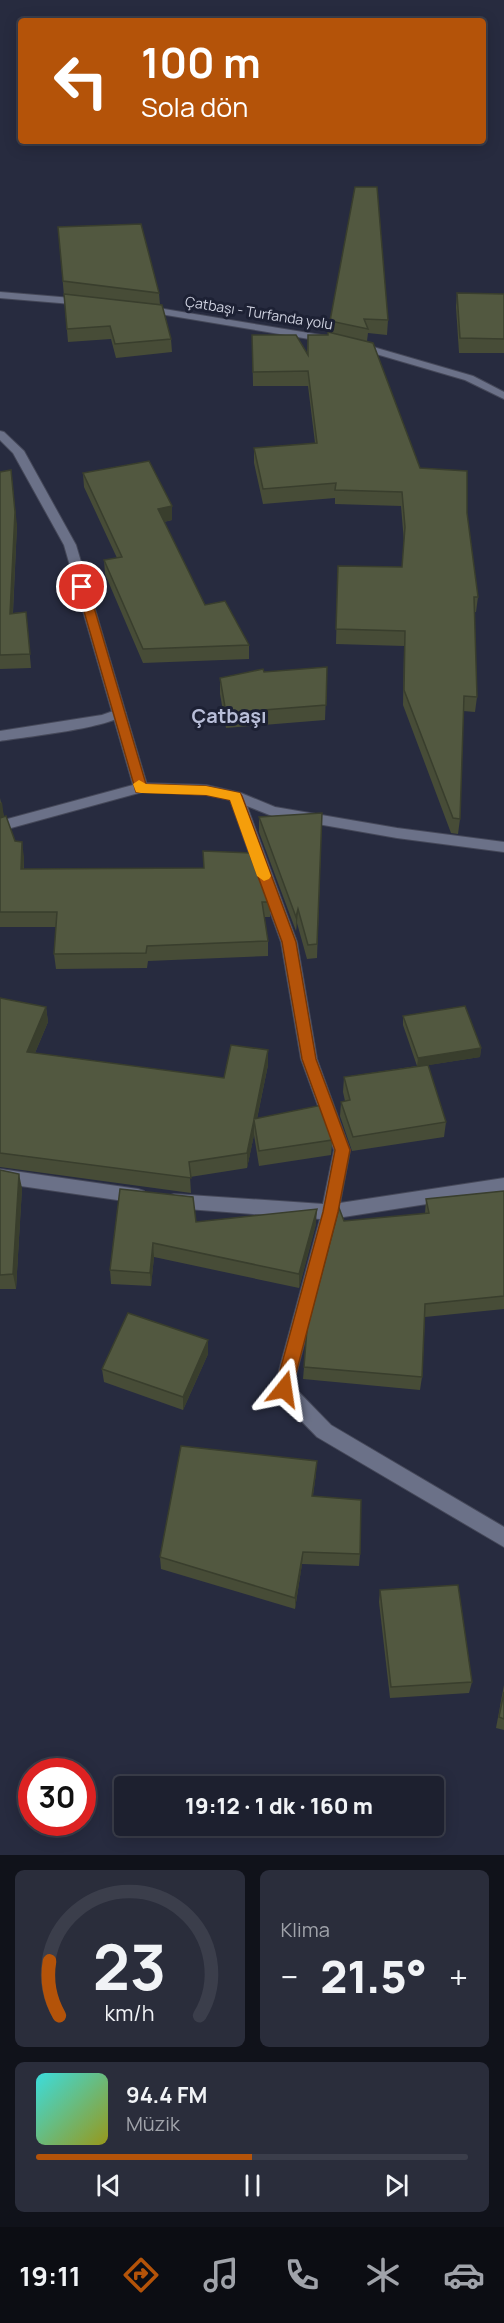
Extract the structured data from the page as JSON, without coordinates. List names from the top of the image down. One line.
{"streets":{"street":["Çatbaşı - Turfanda yolu"]},"districts":["Çatbaşı"],"page":{"turn":["100 m","Sola dön"],"limit":"30","trip":"19:12 · 1 dk · 160 m","tile":"Klima","heat":["−","21.5°","+"],"song":["94.4 FM","Müzik"],"tabs":"19:11","gauge":["23","km/h"]}}
